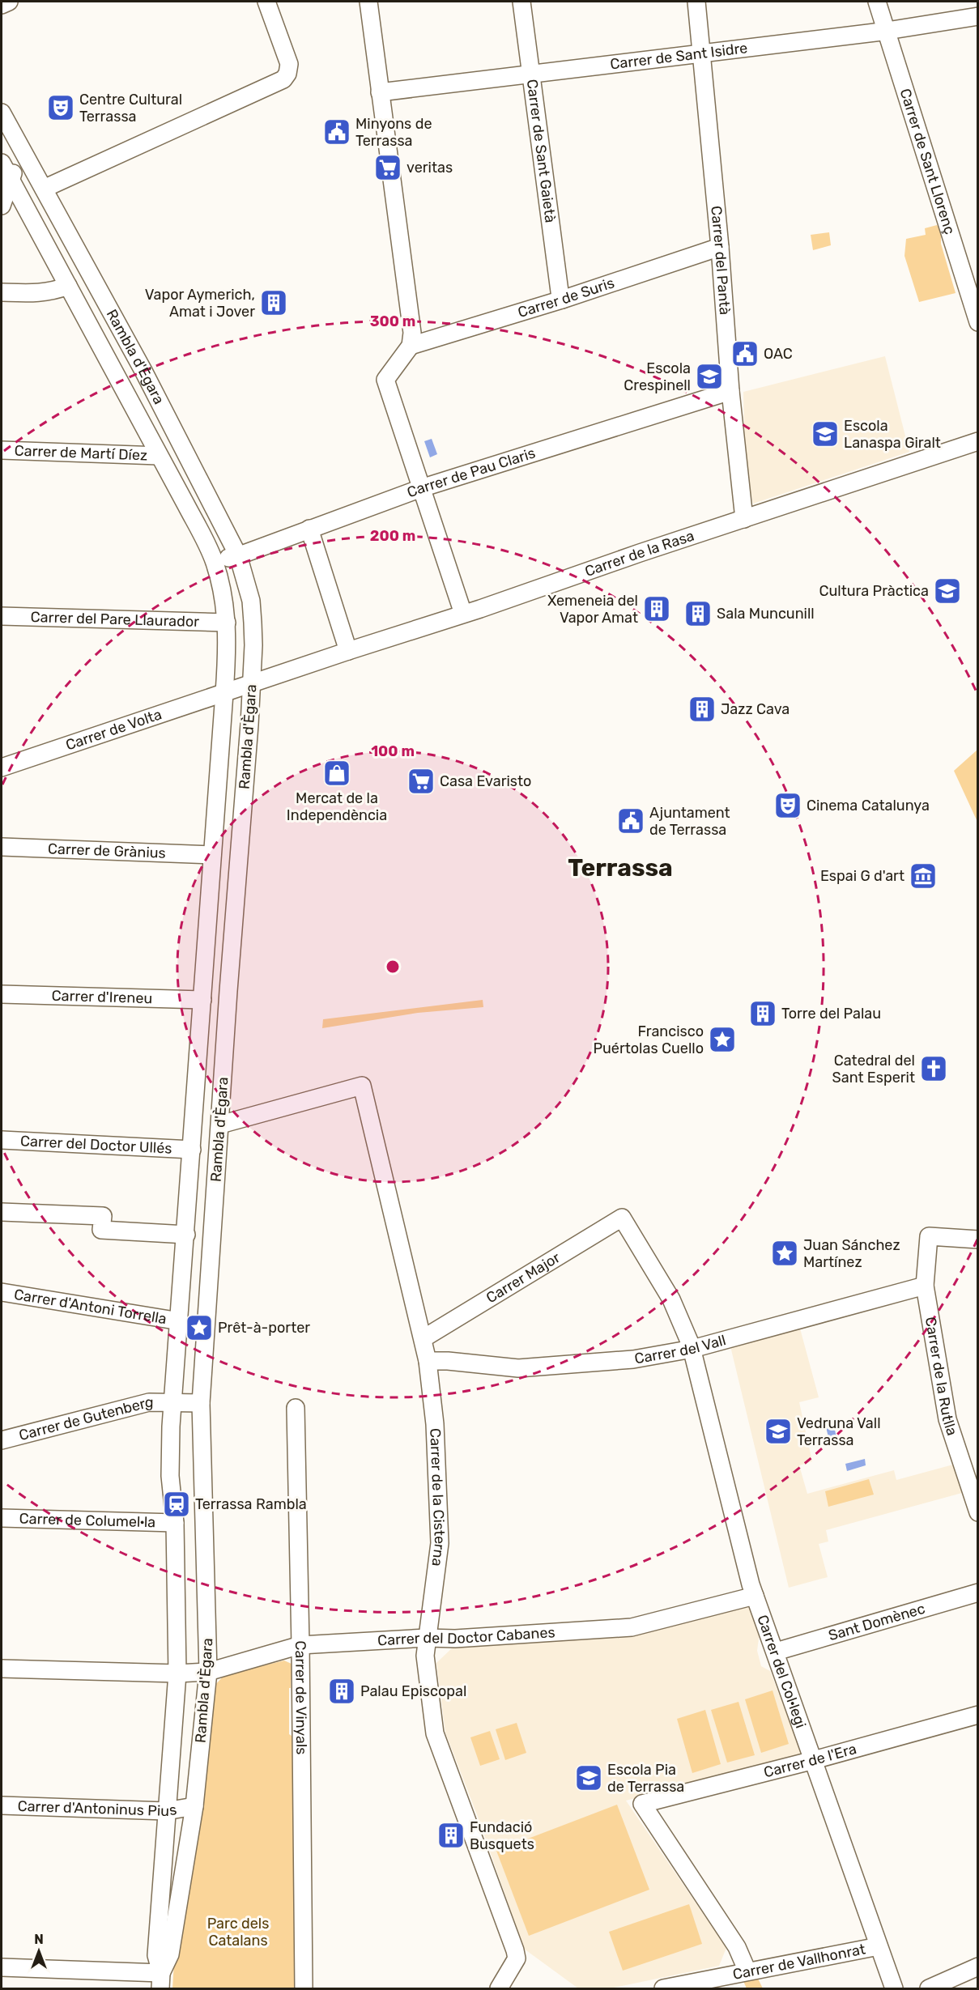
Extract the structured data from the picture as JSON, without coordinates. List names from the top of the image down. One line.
{"streets":{"street":["Carrer de Sant Isidre","Carrer de Sant Gaietà","Carrer de Sant Llorenç","Carrer del Pantà","Carrer de Suris","Rambla d'Ègara","Carrer de Martí Díez","Carrer de Pau Claris","Carrer de la Rasa","Carrer del Pare Llaurador","Carrer de Volta","Carrer de Grànius","Carrer d'Ireneu","Carrer del Doctor Ullés","Carrer Major","Carrer d'Antoni Torrella","Carrer del Vall","Carrer de la Rutlla","Carrer de Gutenberg","Carrer de la Cisterna","Carrer de Columel·la","Sant Domènec","Carrer del Doctor Cabanes","Carrer del Col·legi","Carrer de Vinyals","Carrer de l'Era","Carrer d'Antoninus Pius","Carrer de Vallhonrat"]},"crossings":[["Carrer de Sant Isidre","Carrer de Sant Gaietà"],["Carrer de Sant Isidre","Carrer de Sant Llorenç"],["Carrer de Sant Isidre","Carrer del Pantà"],["Carrer de Sant Gaietà","Carrer de Suris"],["Carrer del Pantà","Carrer de Suris"],["Carrer del Pantà","Carrer de Pau Claris"],["Carrer del Pantà","Carrer de la Rasa"],["Rambla d'Ègara","Carrer de Martí Díez"],["Rambla d'Ègara","Carrer de Pau Claris"],["Rambla d'Ègara","Carrer de la Rasa"],["Rambla d'Ègara","Carrer del Pare Llaurador"],["Rambla d'Ègara","Carrer de Volta"],["Rambla d'Ègara","Carrer de Grànius"],["Rambla d'Ègara","Carrer d'Ireneu"],["Rambla d'Ègara","Carrer del Doctor Ullés"],["Rambla d'Ègara","Carrer d'Antoni Torrella"],["Rambla d'Ègara","Carrer de Gutenberg"],["Rambla d'Ègara","Carrer de la Cisterna"],["Rambla d'Ègara","Carrer de Columel·la"],["Rambla d'Ègara","Carrer del Doctor Cabanes"],["Rambla d'Ègara","Carrer d'Antoninus Pius"],["Carrer Major","Carrer de la Cisterna"],["Carrer Major","Carrer del Col·legi"],["Carrer del Vall","Carrer de la Rutlla"],["Carrer del Vall","Carrer de la Cisterna"],["Carrer del Vall","Carrer del Col·legi"],["Carrer de la Cisterna","Carrer del Doctor Cabanes"],["Sant Domènec","Carrer del Col·legi"],["Carrer del Doctor Cabanes","Carrer del Col·legi"],["Carrer del Doctor Cabanes","Carrer de Vinyals"],["Carrer del Col·legi","Carrer de l'Era"],["Carrer del Col·legi","Carrer de Vallhonrat"],["Carrer de l'Era","Carrer de Vallhonrat"]],"districts":["Terrassa"],"parks":["Parc dels Catalans"],"places":{"theatre":["Centre Cultural Terrassa","Cinema Catalunya"],"public building":["Minyons de Terrassa","OAC","Ajuntament de Terrassa"],"supermarket":["veritas","Casa Evaristo"],"building":["Vapor Aymerich, Amat i Jover","Xemeneia del Vapor Amat","Sala Muncunill","Jazz Cava","Torre del Palau","Palau Episcopal","Fundació Busquets"],"school or university":["Escola Crespinell","Escola Lanaspa Giralt","Cultura Pràctica","Vedruna Vall Terrassa","Escola Pia de Terrassa"],"shop":["Mercat de la Independència"],"museum":["Espai G d'art"],"place":["Francisco Puértolas Cuello","Juan Sánchez Martínez","Prêt-à-porter"],"church":["Catedral del Sant Esperit"],"station":["Terrassa Rambla"]},"north":"top","rings":["300 m","200 m","100 m"]}
